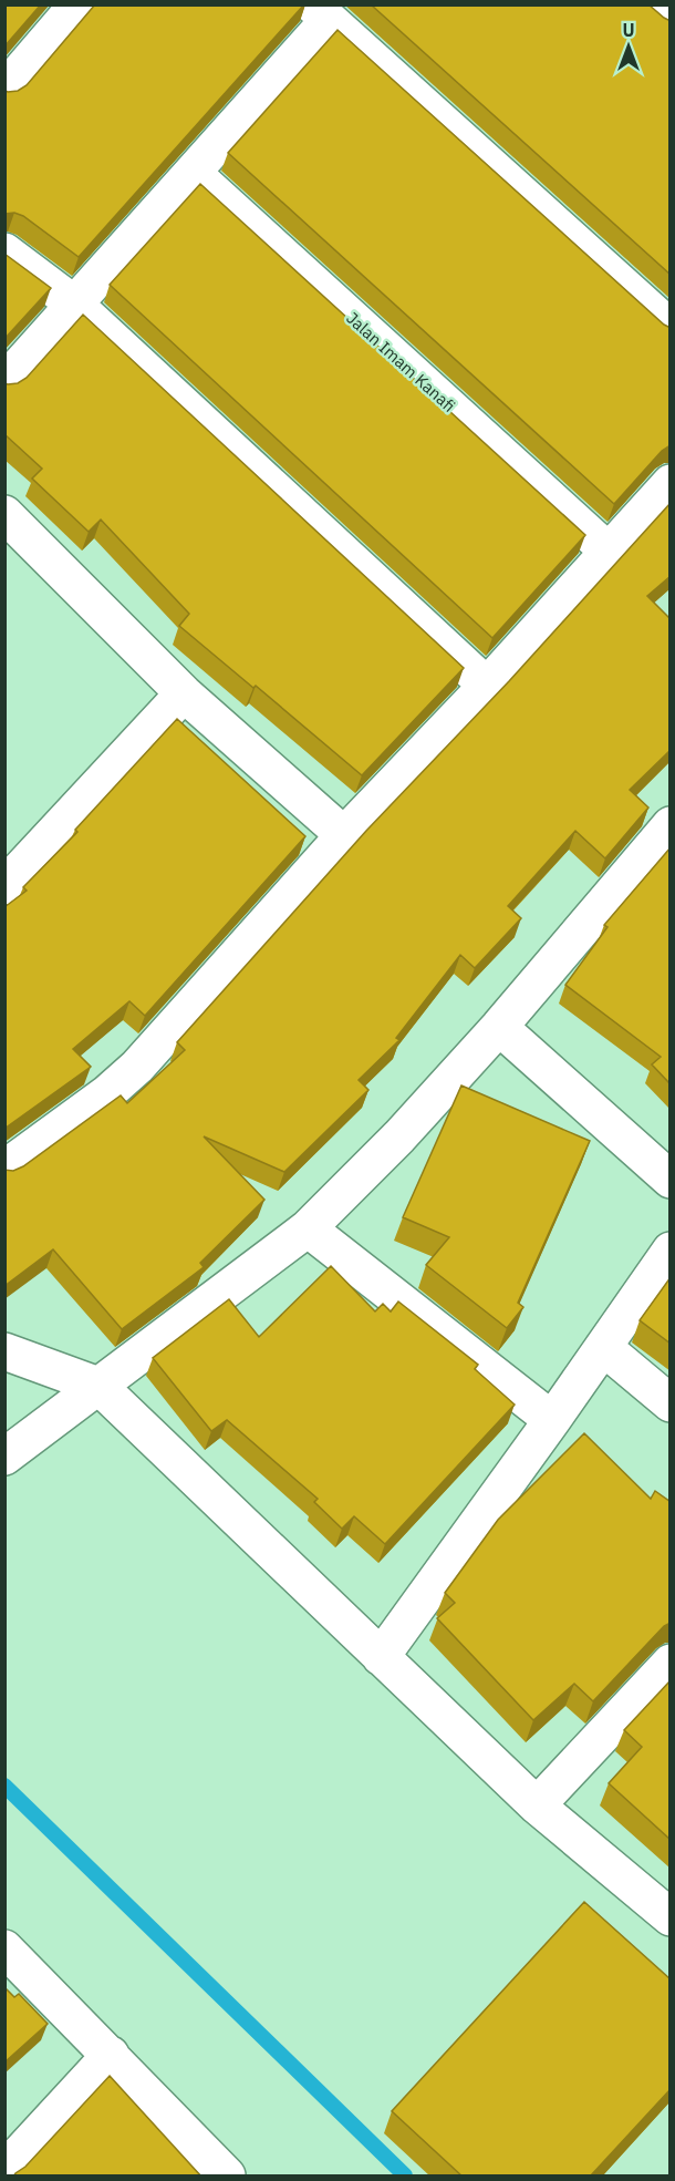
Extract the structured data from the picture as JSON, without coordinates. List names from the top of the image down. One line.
{"streets":{"street":["Jalan Imam Kanafi"]},"north":"top"}
